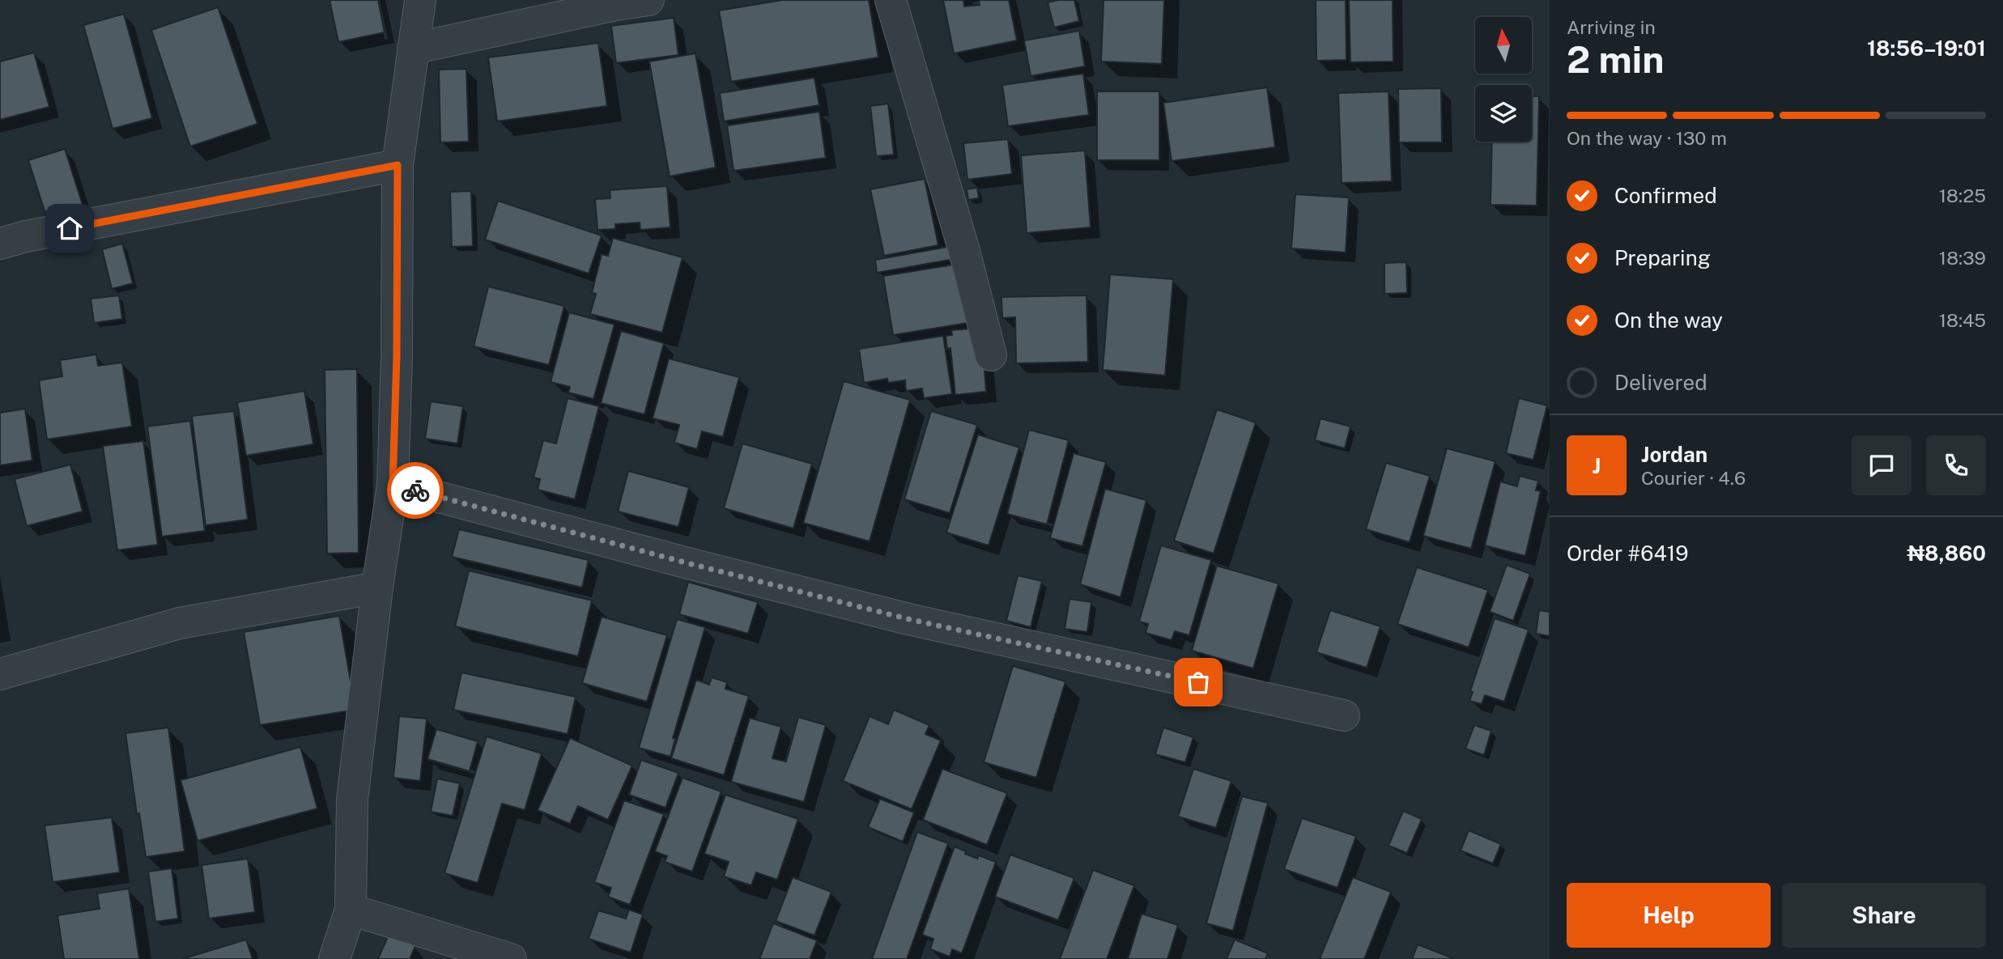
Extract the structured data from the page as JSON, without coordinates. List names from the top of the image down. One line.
{"north":"top","page":{"heading":["2 min","Arriving in","18:56–19:01"],"panel":["Jordan","Courier · 4.6","Order #6419","₦8,860"],"bar":"On the way · 130 m","list":[["Confirmed","18:25"],["Preparing","18:39"],["On the way","18:45"],"Delivered"],"round":"J","buttons":["Help","Share"]}}
